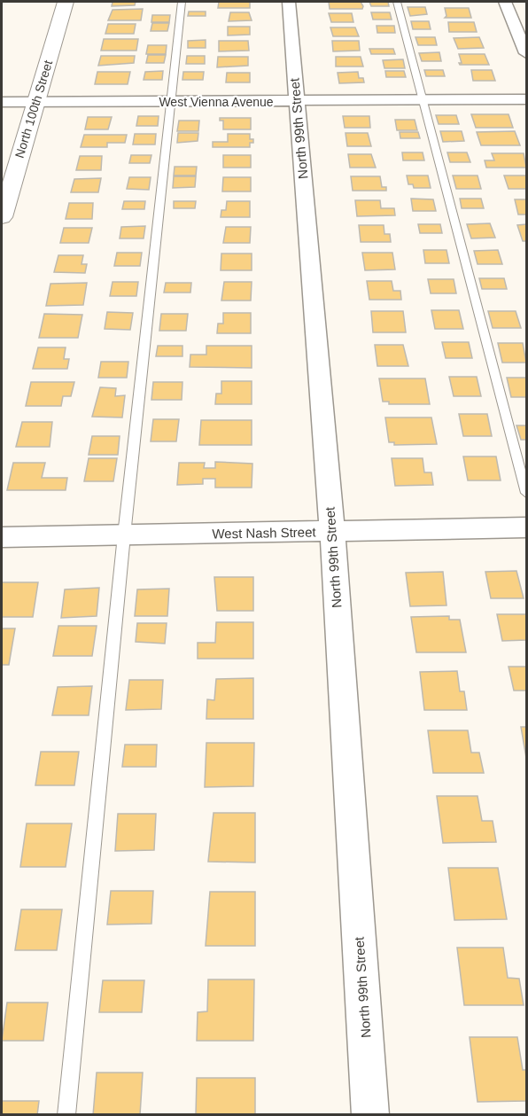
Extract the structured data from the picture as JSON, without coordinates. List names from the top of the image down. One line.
{"streets":{"street":["West Vienna Avenue","North 100th Street","North 99th Street","West Nash Street"]},"crossings":[["West Vienna Avenue","North 100th Street"],["West Vienna Avenue","North 99th Street"],["North 99th Street","West Nash Street"]]}
